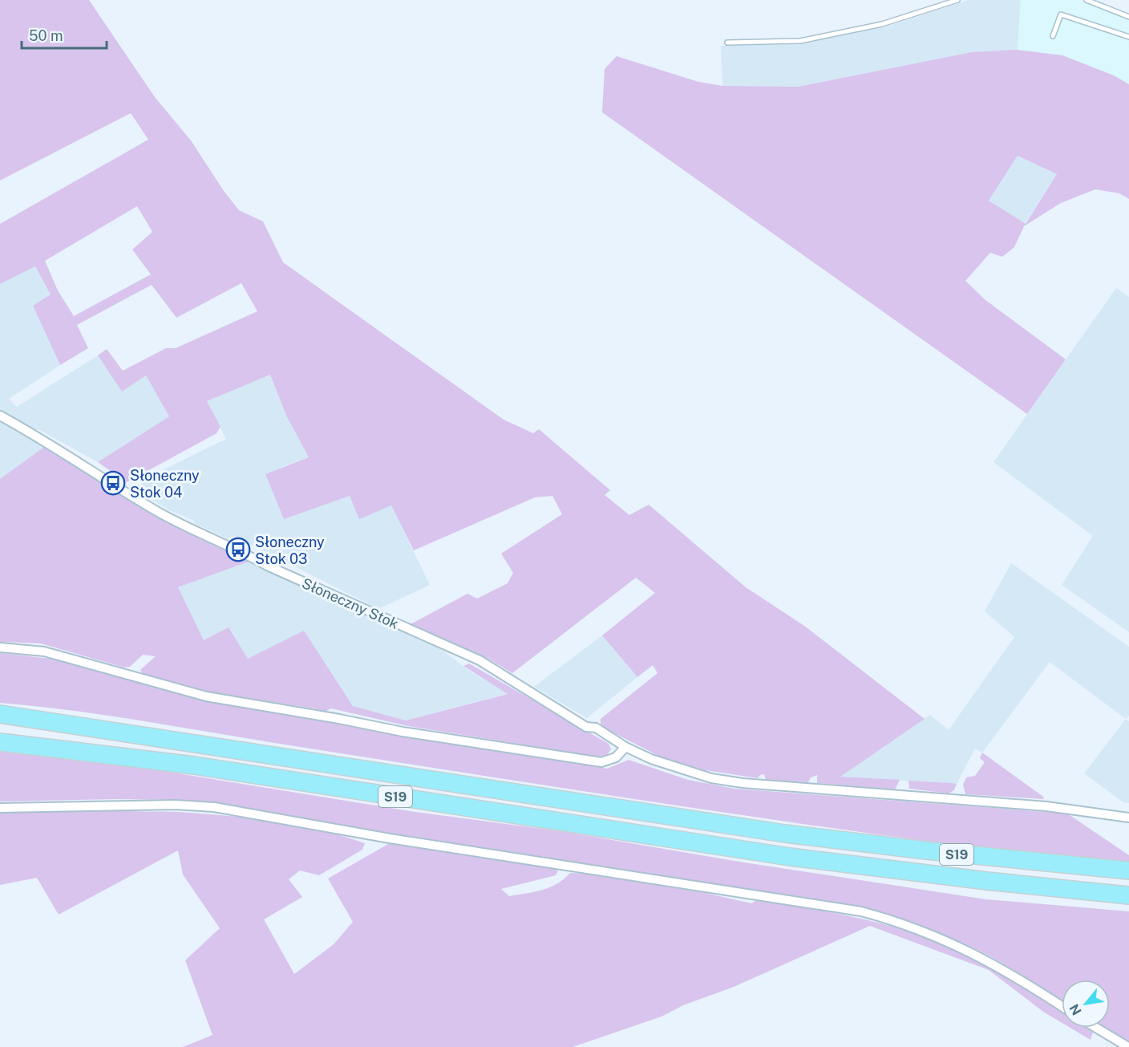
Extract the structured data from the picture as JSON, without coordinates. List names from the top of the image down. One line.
{"streets":{"highway":["S19"],"street":["Słoneczny Stok"]},"places":{"bus stop":["Słoneczny Stok 04","Słoneczny Stok 03"]},"scale_bar":"50 m","north":"bottom left"}
